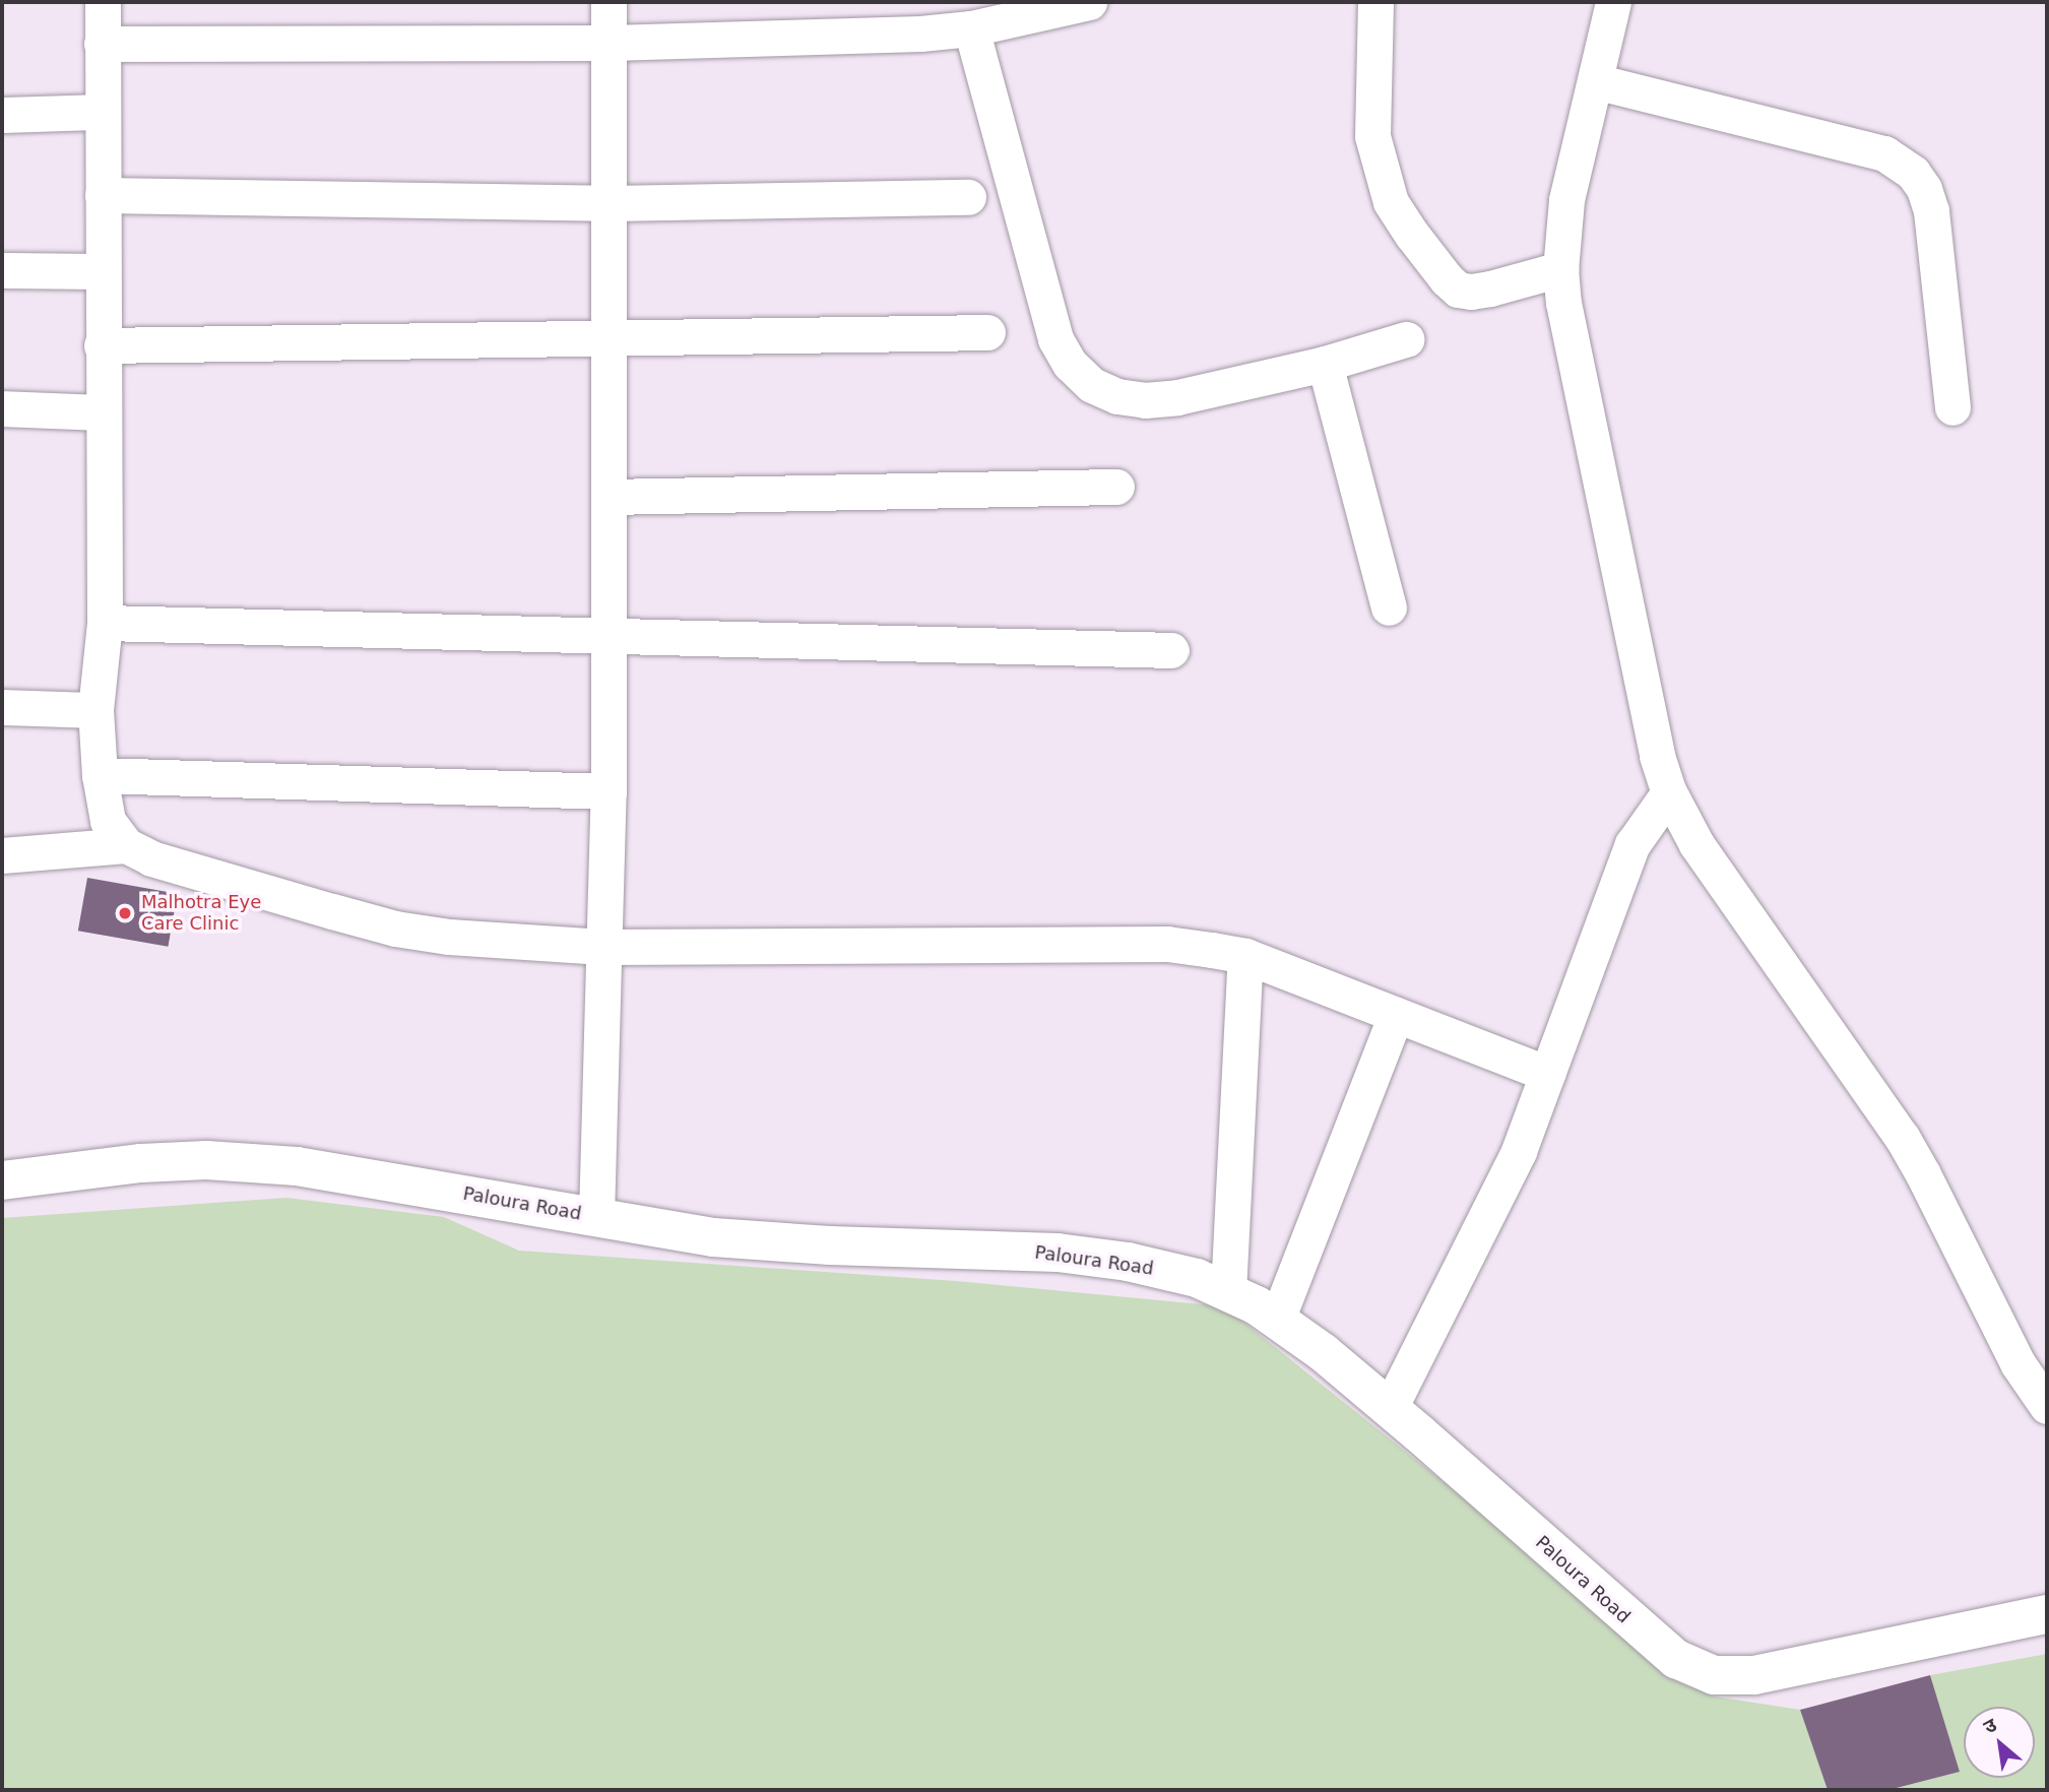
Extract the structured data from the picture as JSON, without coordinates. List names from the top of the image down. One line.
{"streets":{"main road":["Paloura Road"]},"places":["Malhotra Eye Care Clinic"],"north":"top left"}
